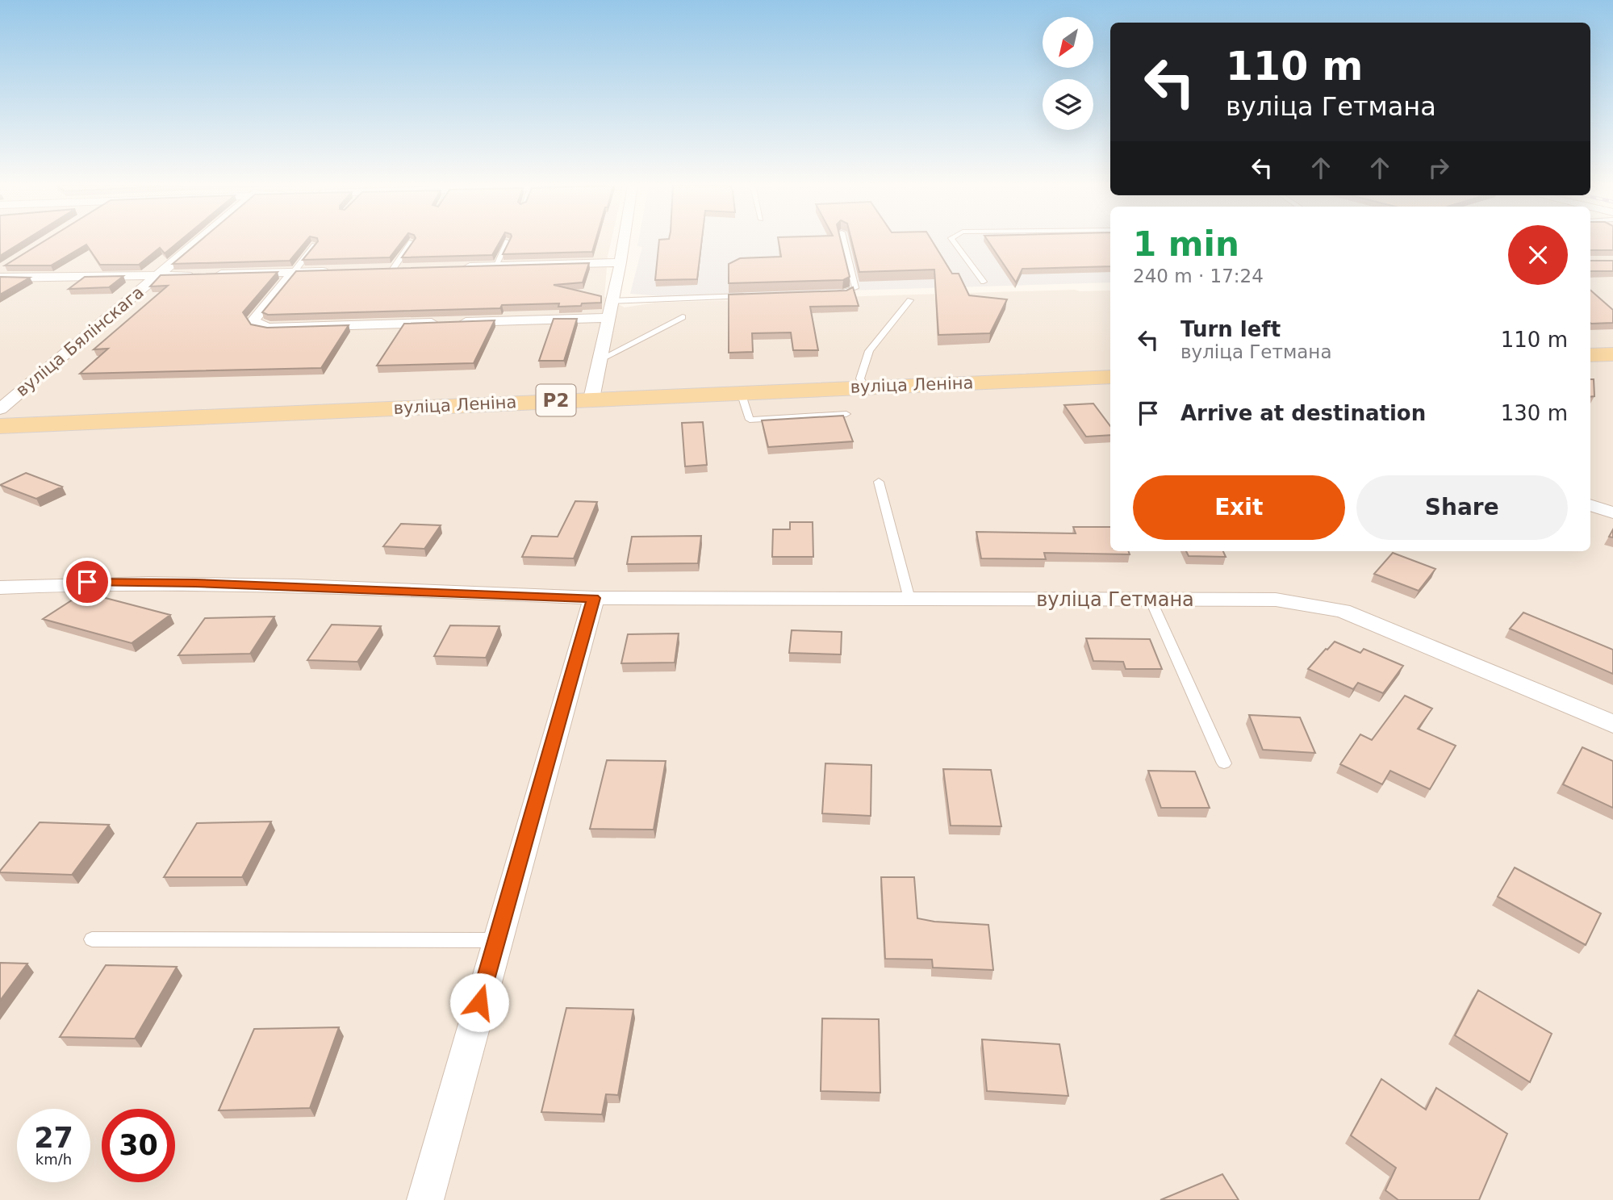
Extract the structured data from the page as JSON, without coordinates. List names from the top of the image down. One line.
{"streets":{"main road":["вуліца Леніна","Р2"],"street":["вуліца Бялінскага","вуліца Гетмана"]},"north":"bottom left","page":{"turn":["110 m","вуліца Гетмана"],"heading":["1 min","240 m · 17:24"],"list":[{"name":"Turn left","note":"вуліца Гетмана","value":"110 m"},{"name":"Arrive at destination","value":"130 m"}],"buttons":["Exit","Share"],"speed":"27 km/h","limit":"30"}}
